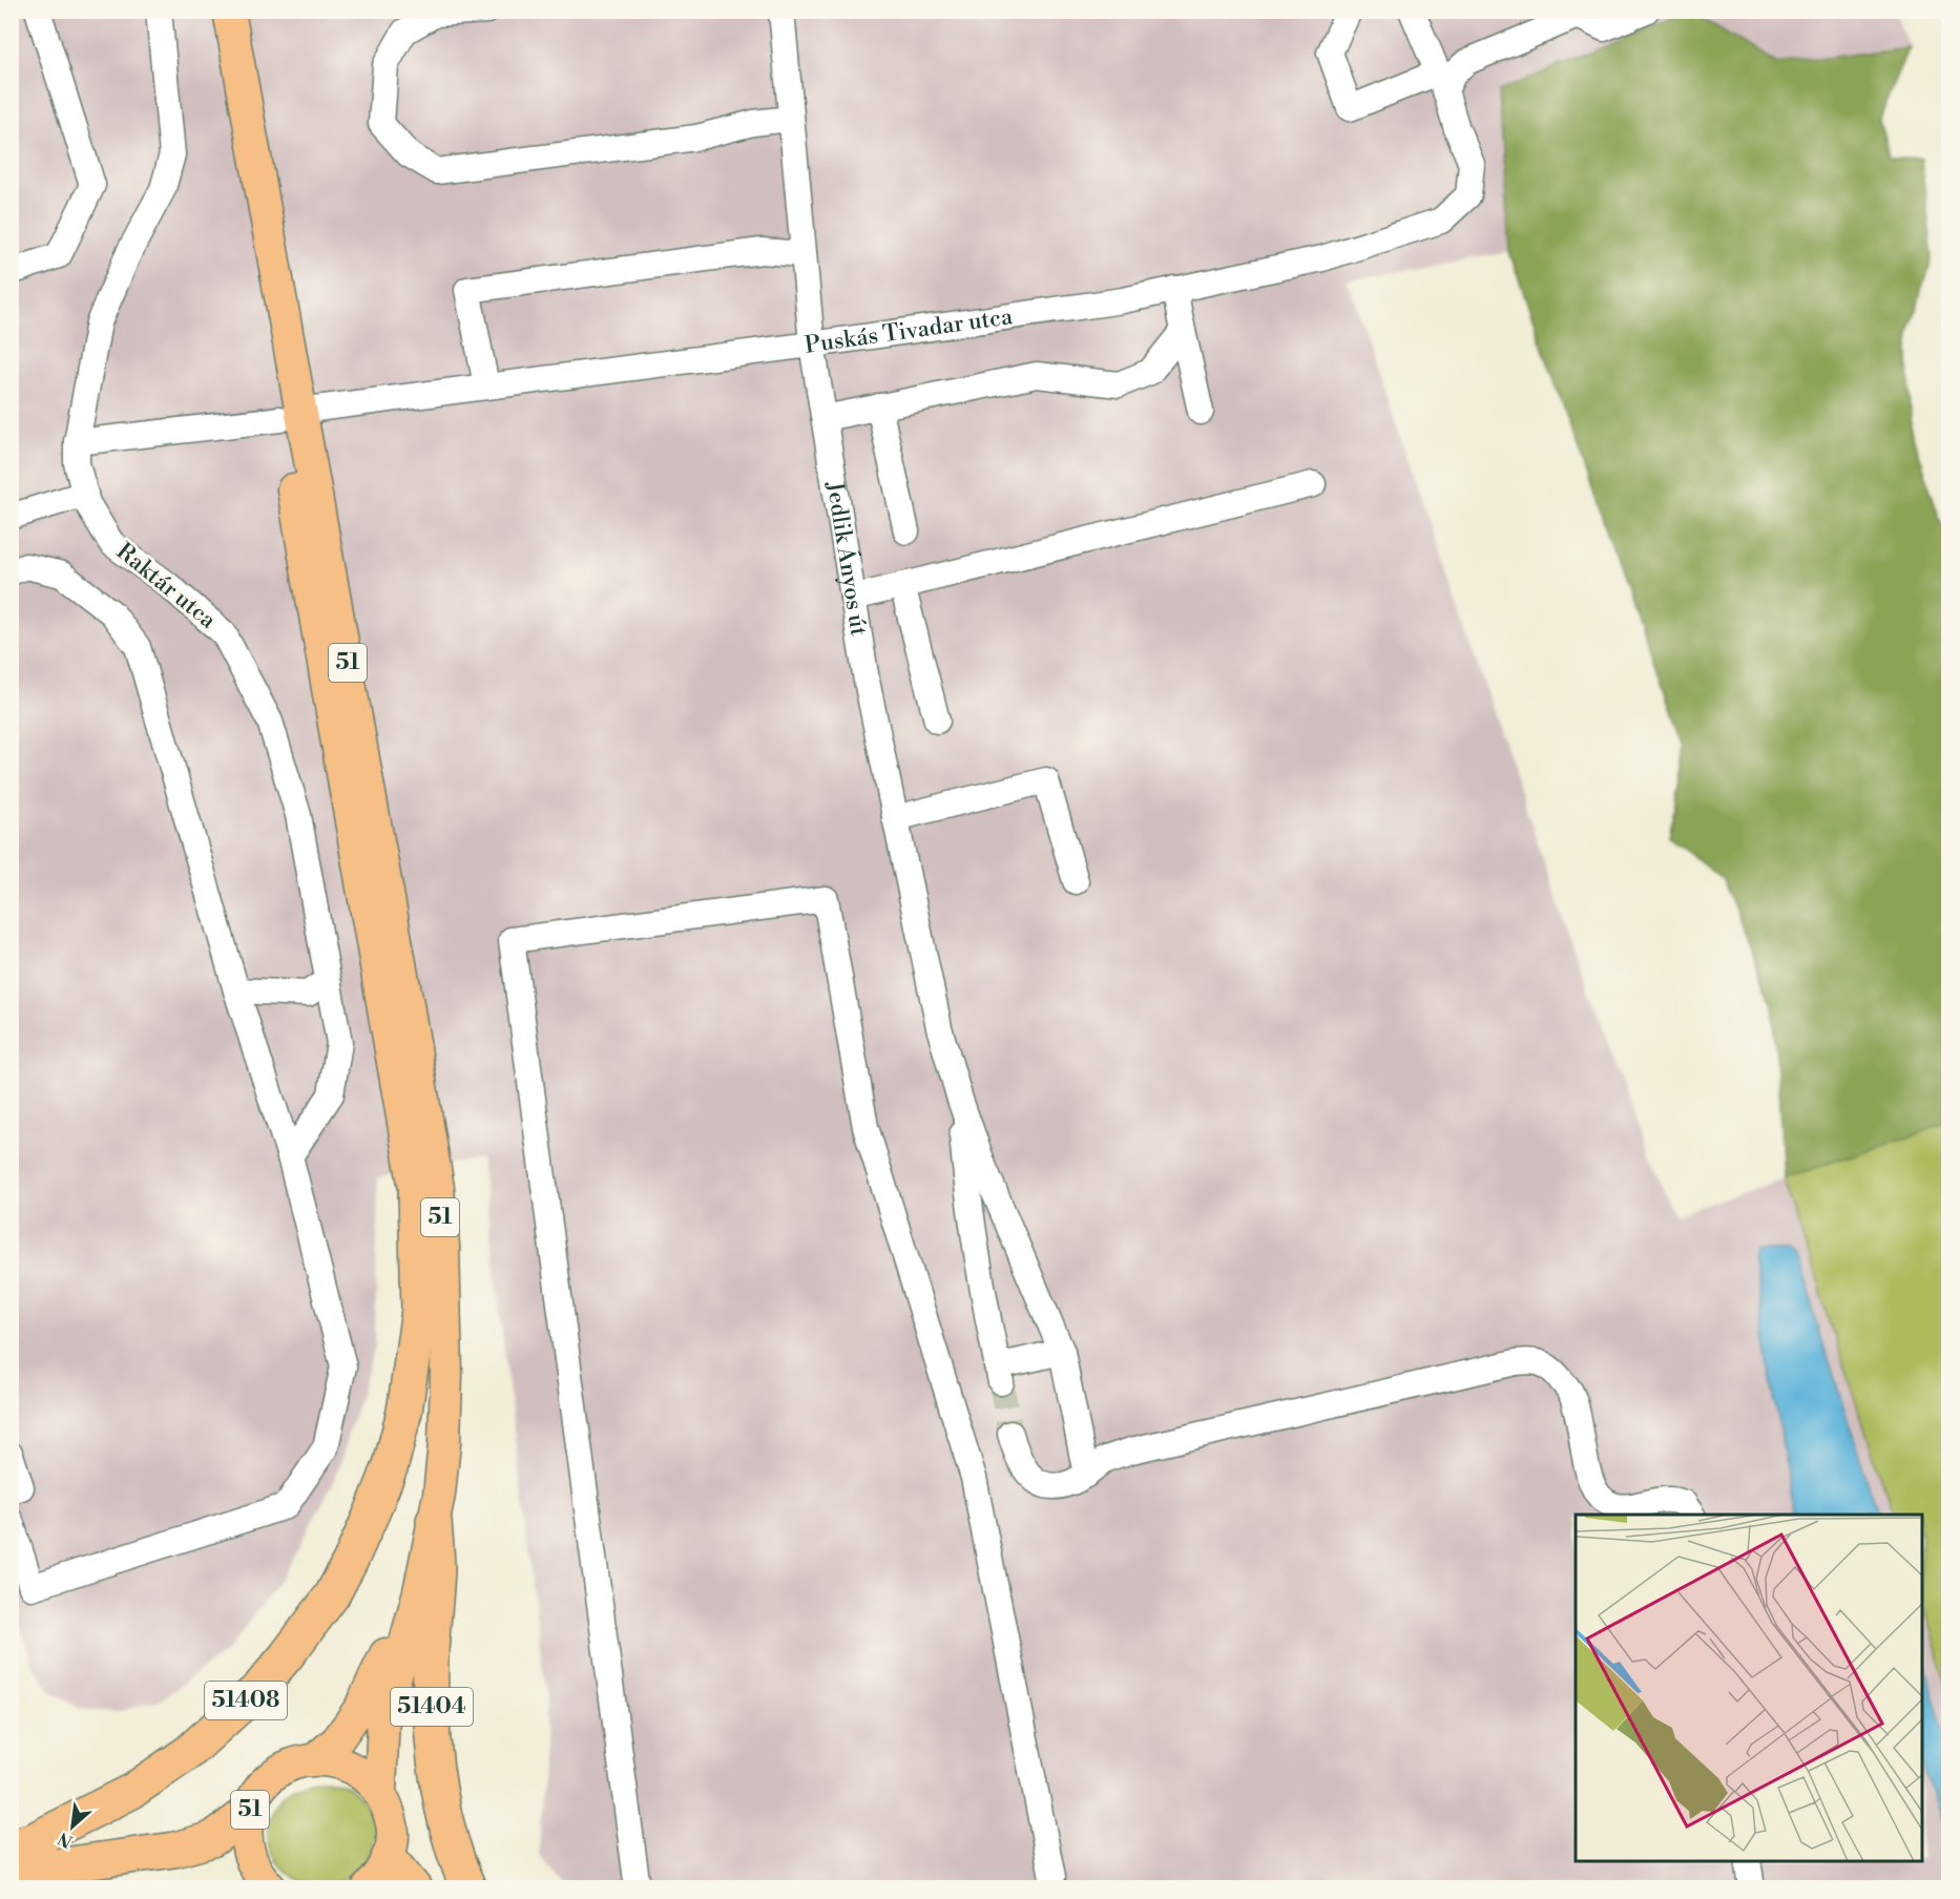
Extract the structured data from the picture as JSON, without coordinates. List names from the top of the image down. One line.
{"streets":{"highway":["51408","51404"],"main road":["51"],"street":["Puskás Tivadar utca","Jedlik Ányos út","Raktár utca"]},"crossings":[["Puskás Tivadar utca","Jedlik Ányos út"],["Puskás Tivadar utca","Raktár utca"],["Puskás Tivadar utca","51"],["51","51408"],["51","51404"]],"north":"bottom left"}
